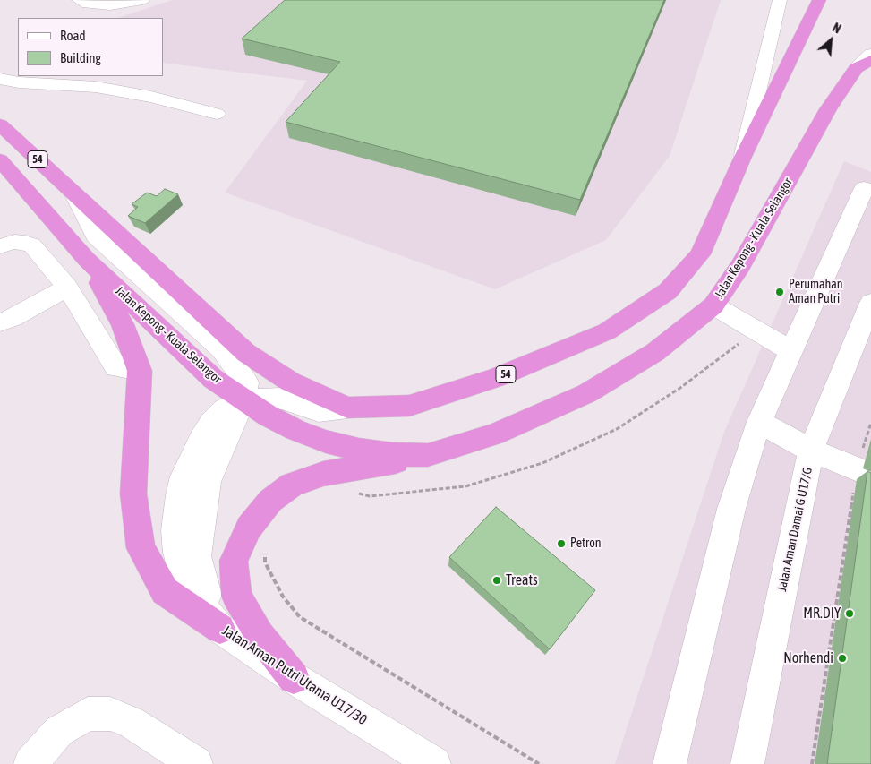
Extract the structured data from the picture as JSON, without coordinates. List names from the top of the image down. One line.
{"streets":{"highway":["54","Jalan Kepong - Kuala Selangor"],"street":["Jalan Aman Damai G U17/G","Jalan Aman Putri Utama U17/30"]},"crossings":[["Jalan Kepong - Kuala Selangor","Jalan Aman Putri Utama U17/30"]],"places":["Perumahan Aman Putri","Petron","Treats","MR.DIY","Norhendi"],"legend":["Road","Building"],"north":"top right"}
